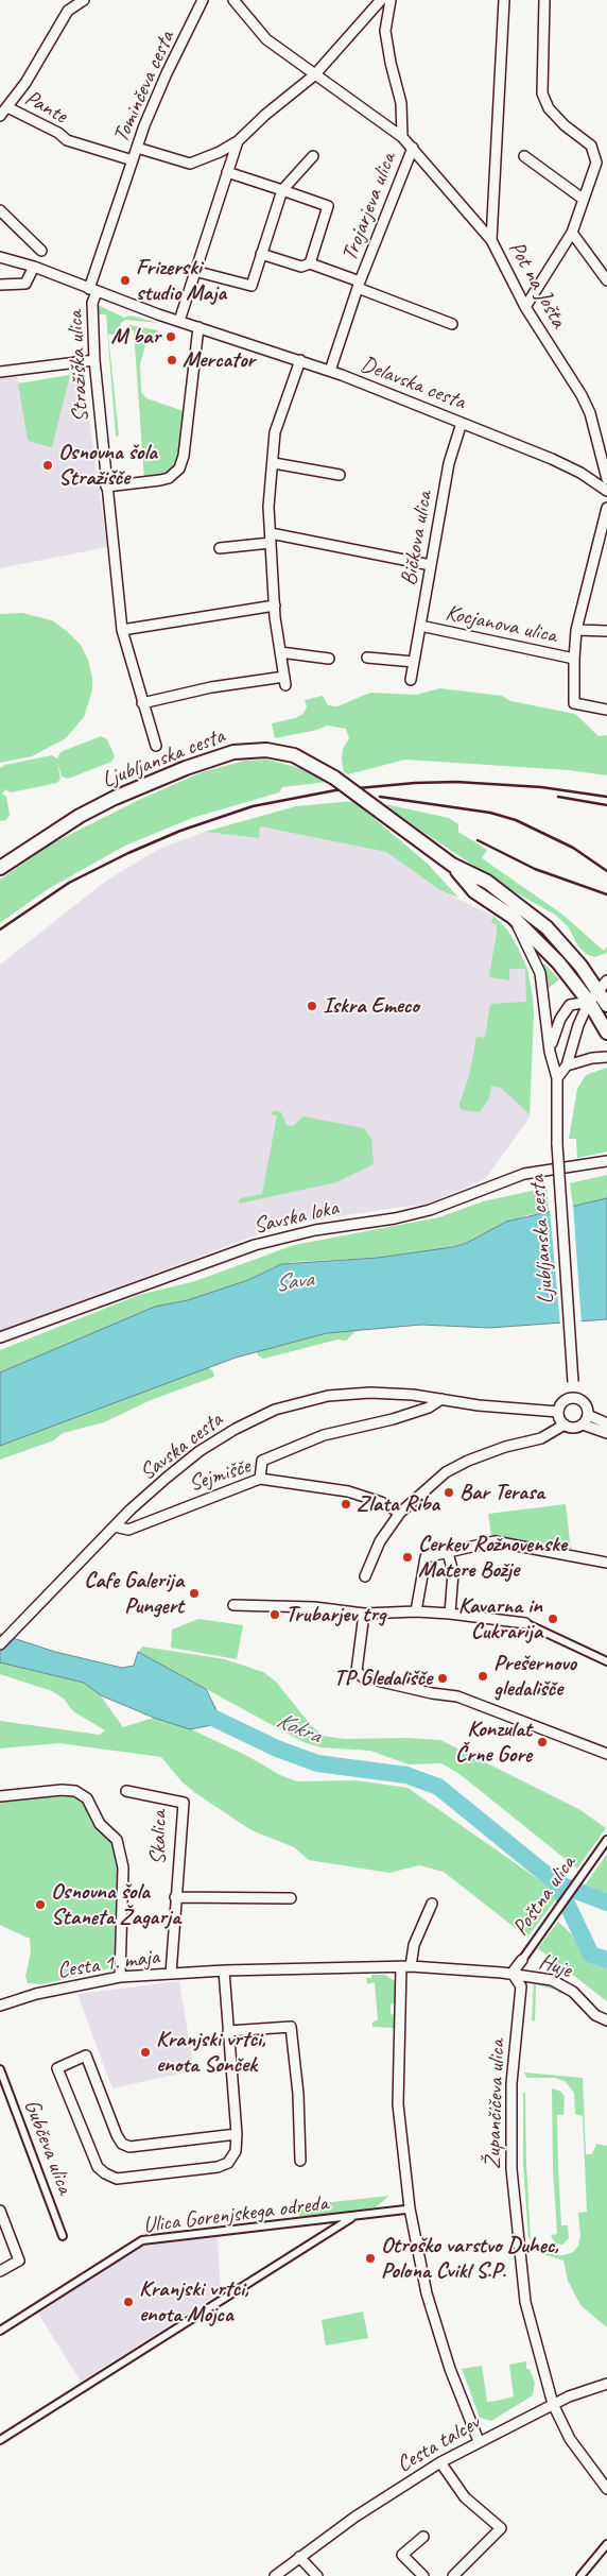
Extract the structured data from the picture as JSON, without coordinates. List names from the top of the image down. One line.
{"streets":{"main road":["Ljubljanska cesta"],"street":["Tominčeva cesta","Pante","Trojarjeva ulica","Pot na Jošta","Stražiška ulica","Delavska cesta","Bičkova ulica","Kocjanova ulica","Savska loka","Savska cesta","Sejmišče","Skalica","Poštna ulica","Cesta 1. maja","Huje","Župančičeva ulica","Gubčeva ulica","Ulica Gorenjskega odreda","Cesta talcev"]},"crossings":[["Tominčeva cesta","Pante"],["Tominčeva cesta","Stražiška ulica"],["Tominčeva cesta","Delavska cesta"],["Trojarjeva ulica","Pot na Jošta"],["Trojarjeva ulica","Delavska cesta"],["Stražiška ulica","Delavska cesta"],["Delavska cesta","Bičkova ulica"],["Bičkova ulica","Kocjanova ulica"],["Ljubljanska cesta","Savska cesta"],["Savska cesta","Sejmišče"],["Skalica","Cesta 1. maja"],["Poštna ulica","Huje"],["Poštna ulica","Župančičeva ulica"],["Huje","Župančičeva ulica"],["Župančičeva ulica","Cesta talcev"]],"water":["Sava","Kokra"],"places":["Frizerski studio Maja","M bar","Mercator","Osnovna šola Stražišče","Iskra Emeco","Bar Terasa","Zlata Riba","Cerkev Rožnovenske Matere Božje","Cafe Galerija Pungert","Trubarjev trg","Kavarna in Cukrarija","Prešernovo gledališče","TP Gledališče","Konzulat Črne Gore","Osnovna šola Staneta Žagarja","Kranjski vrtci, enota Sonček","Otroško varstvo Duhec, Polona Cvikl S.P.","Kranjski vrtci, enota Mojca"]}
